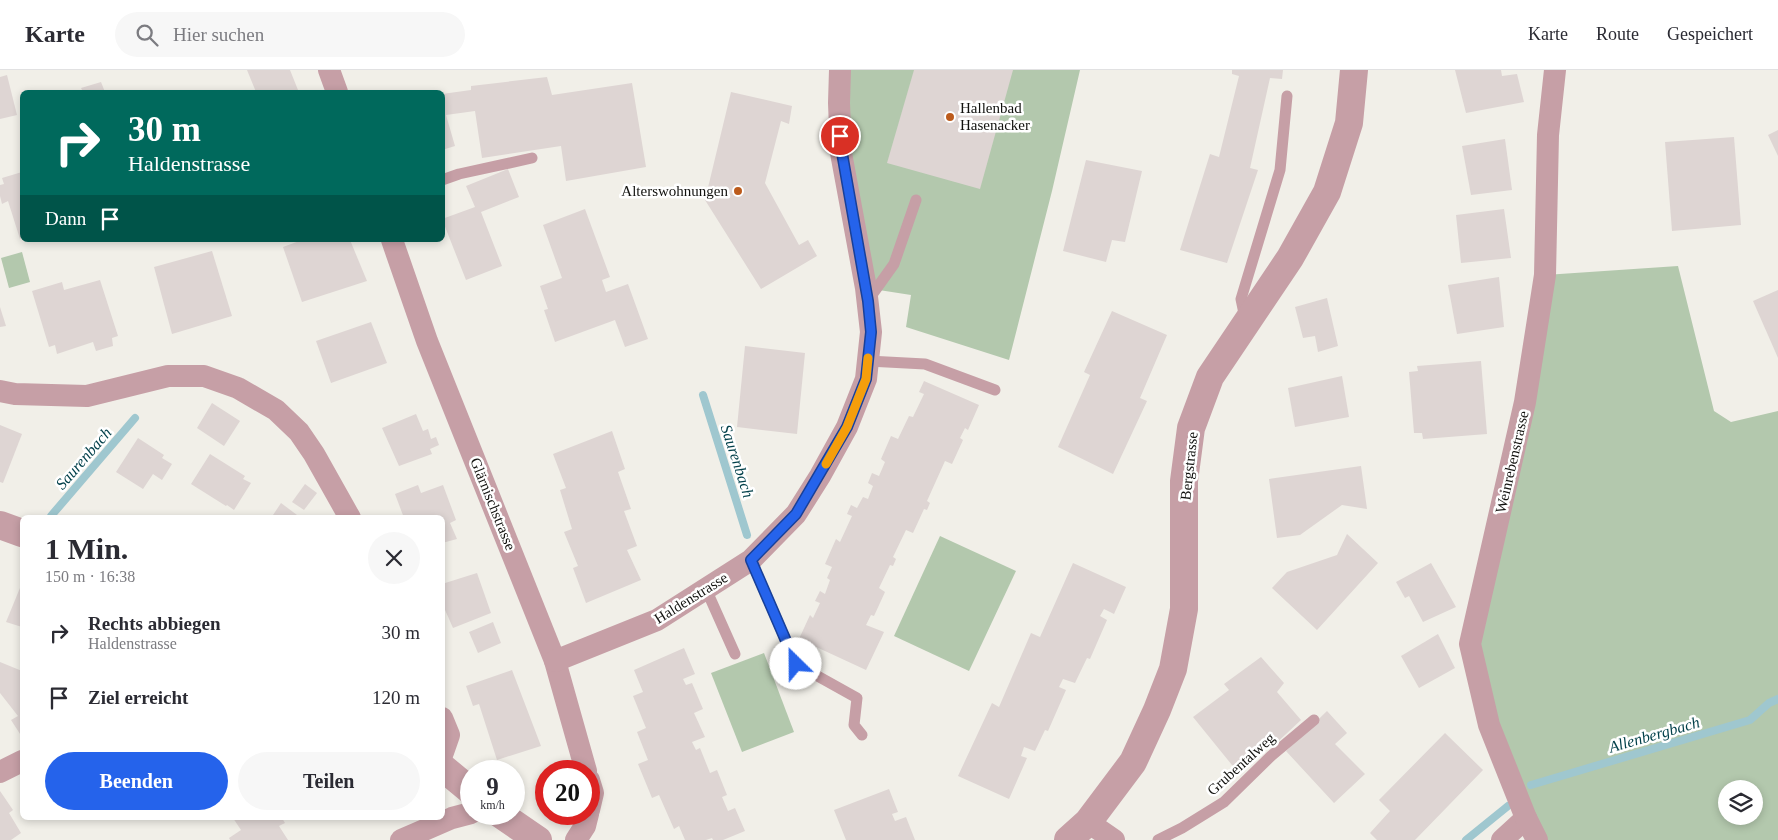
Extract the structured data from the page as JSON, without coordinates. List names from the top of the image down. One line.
{"streets":{"street":["Weinrebenstrasse","Bergstrasse","Glärnischstrasse","Haldenstrasse"],"lane":["Grubentalweg"]},"crossings":[["Glärnischstrasse","Haldenstrasse"]],"water":["Saurenbach","Allenbergbach"],"places":["Hallenbad Hasenacker","Alterswohnungen"],"page":{"header":"Karte","search":"Hier suchen","nav":["Karte","Route","Gespeichert"],"turn":["30 m","Haldenstrasse"],"then":"Dann","heading":["1 Min.","150 m · 16:38"],"list":[{"name":"Rechts abbiegen","note":"Haldenstrasse","value":"30 m"},{"name":"Ziel erreicht","value":"120 m"}],"buttons":["Beenden","Teilen"],"speed":"9 km/h","limit":"20"}}
